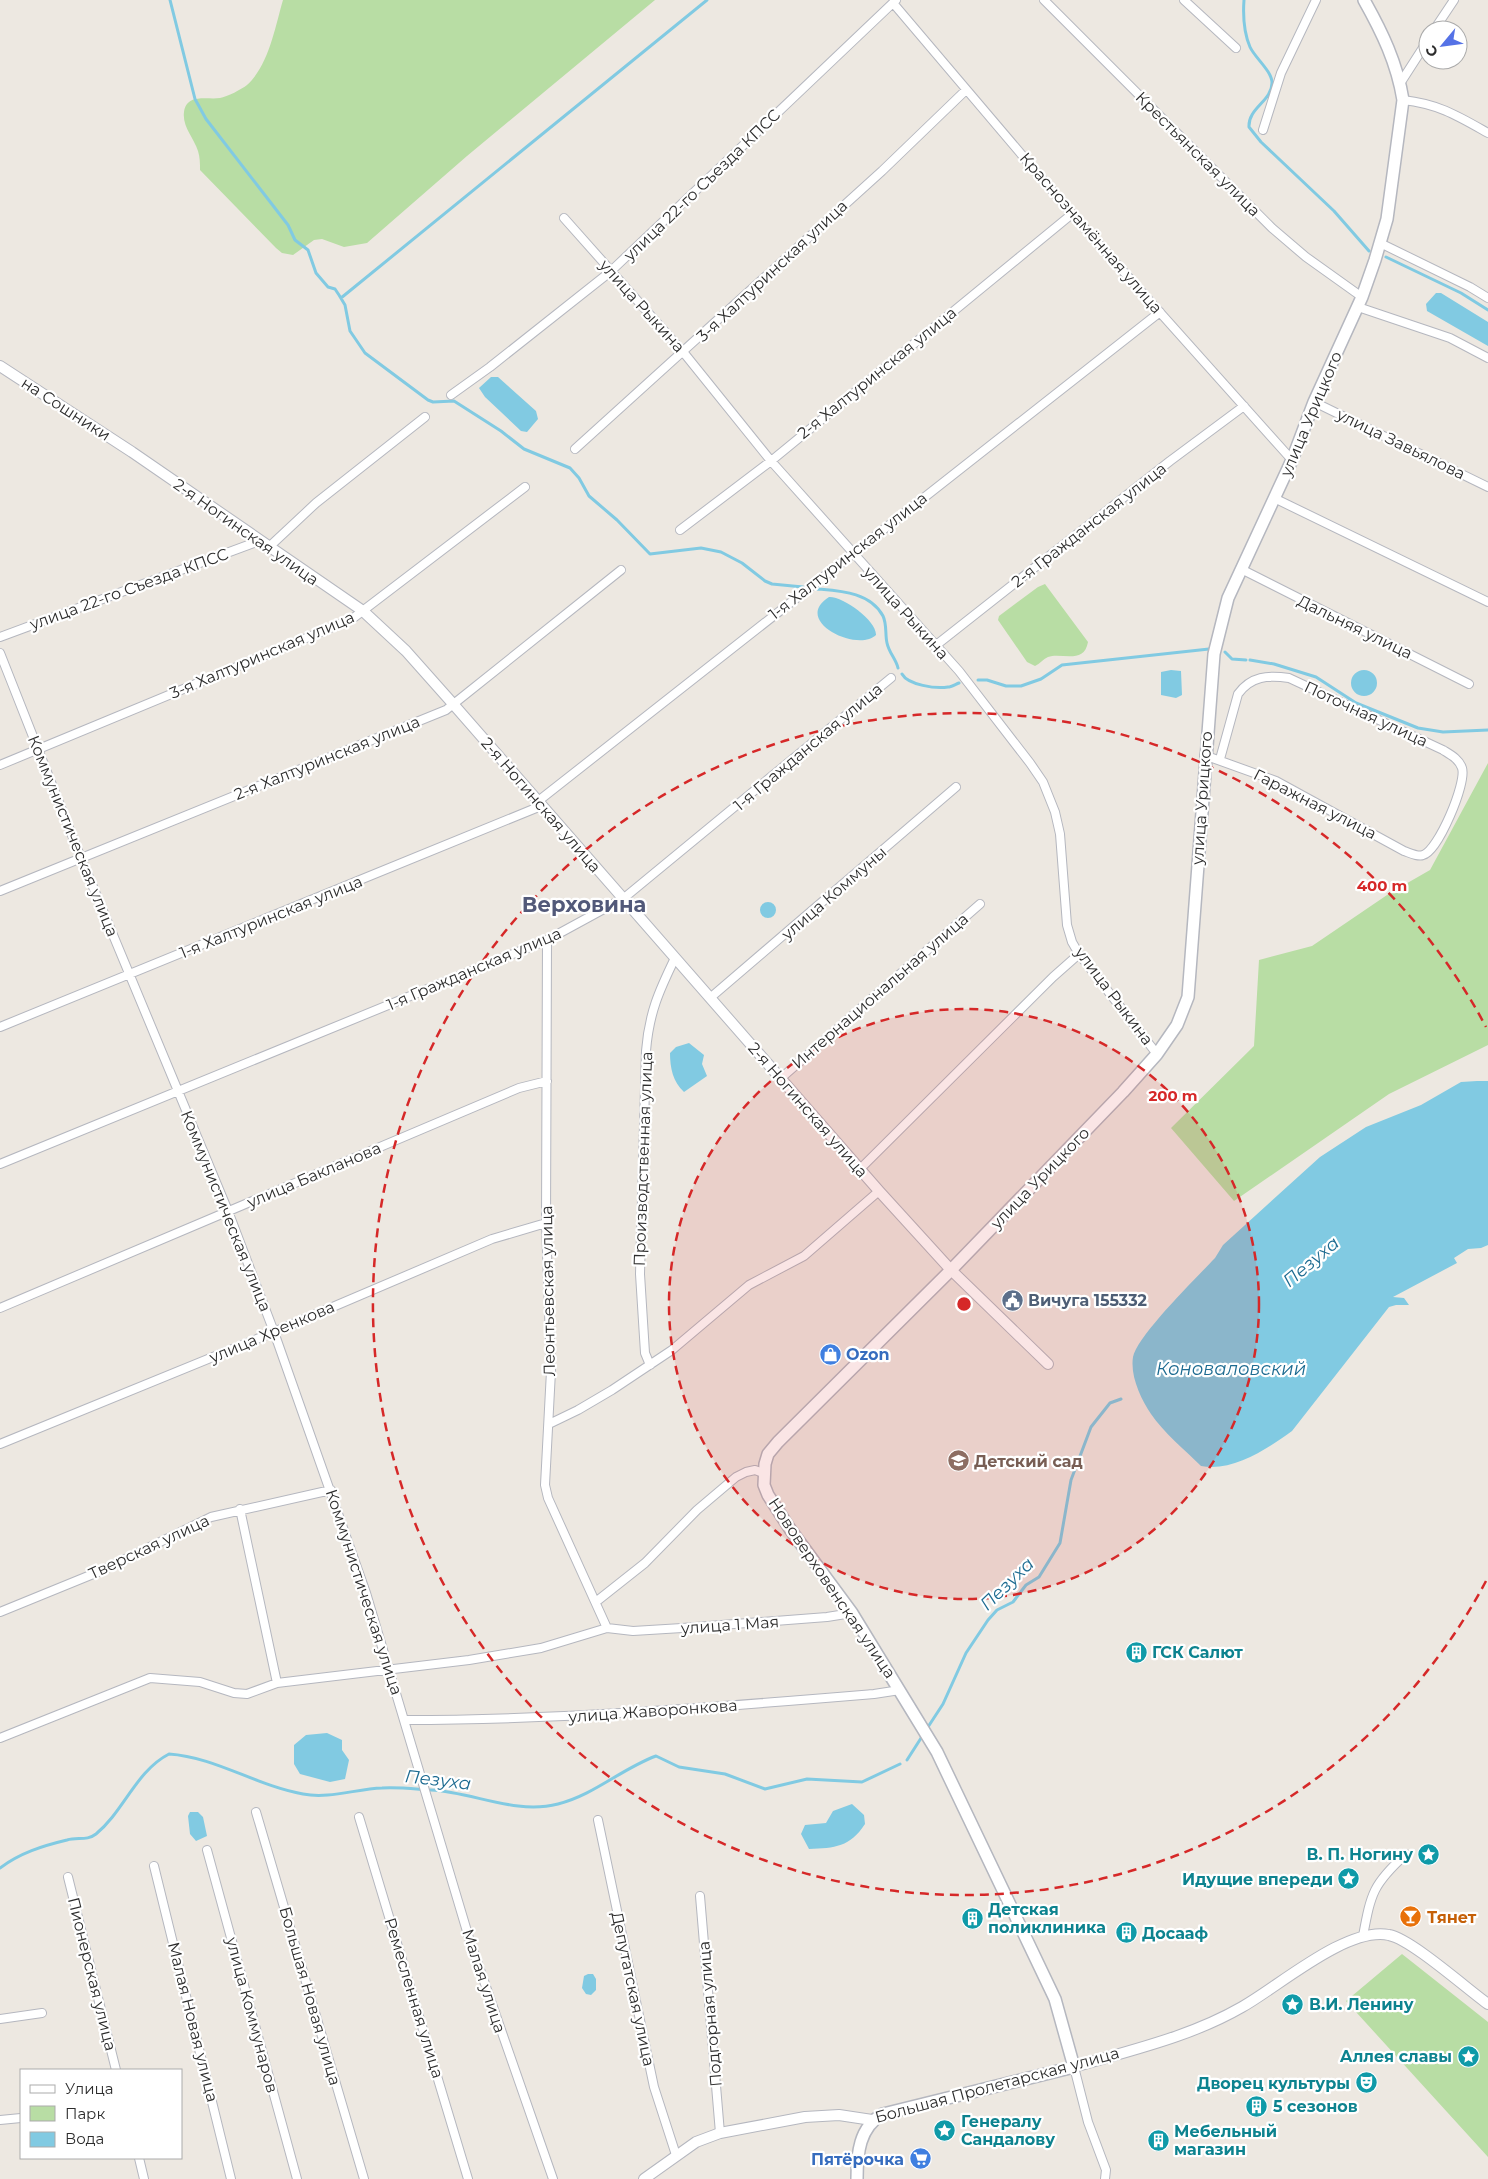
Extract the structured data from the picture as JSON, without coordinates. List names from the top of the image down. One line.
{"streets":{"main road":["улица Урицкого","Нововерховенская улица","Большая Пролетарская улица"],"street":["Крестьянская улица","улица 22-го Съезда КПСС","Краснознамённая улица","3-я Халтуринская улица","улица Рыкина","2-я Халтуринская улица","на Сошники","улица Завьялова","2-я Гражданская улица","2-я Ногинская улица","1-я Халтуринская улица","Дальняя улица","Поточная улица","1-я Гражданская улица","Гаражная улица","Коммунистическая улица","улица Коммуны","Интернациональная улица","Производственная улица","улица Бакланова","Леонтьевская улица","улица Хренкова","Тверская улица","улица 1 Мая","улица Жаворонкова","Пионерская улица","Малая улица","Депутатская улица","Большая Новая улица","Ремесленная улица","Подгорная улица","улица Коммунаров","Малая Новая улица"]},"crossings":[["Крестьянская улица","улица Урицкого"],["улица 22-го Съезда КПСС","Краснознамённая улица"],["улица 22-го Съезда КПСС","улица Рыкина"],["улица 22-го Съезда КПСС","2-я Ногинская улица"],["Краснознамённая улица","3-я Халтуринская улица"],["Краснознамённая улица","2-я Халтуринская улица"],["Краснознамённая улица","улица Урицкого"],["Краснознамённая улица","2-я Гражданская улица"],["Краснознамённая улица","1-я Халтуринская улица"],["3-я Халтуринская улица","улица Рыкина"],["3-я Халтуринская улица","2-я Ногинская улица"],["3-я Халтуринская улица","Коммунистическая улица"],["улица Рыкина","2-я Халтуринская улица"],["улица Рыкина","улица Урицкого"],["улица Рыкина","2-я Гражданская улица"],["улица Рыкина","1-я Халтуринская улица"],["2-я Халтуринская улица","2-я Ногинская улица"],["2-я Халтуринская улица","Коммунистическая улица"],["на Сошники","2-я Ногинская улица"],["улица Урицкого","улица Завьялова"],["улица Урицкого","2-я Ногинская улица"],["улица Урицкого","Дальняя улица"],["улица Урицкого","Гаражная улица"],["улица Урицкого","Нововерховенская улица"],["2-я Ногинская улица","1-я Халтуринская улица"],["2-я Ногинская улица","1-я Гражданская улица"],["2-я Ногинская улица","улица Коммуны"],["2-я Ногинская улица","Интернациональная улица"],["2-я Ногинская улица","Производственная улица"],["1-я Халтуринская улица","Коммунистическая улица"],["Поточная улица","Гаражная улица"],["1-я Гражданская улица","Коммунистическая улица"],["1-я Гражданская улица","Леонтьевская улица"],["Коммунистическая улица","улица Бакланова"],["Коммунистическая улица","улица Хренкова"],["Коммунистическая улица","Тверская улица"],["Коммунистическая улица","улица Жаворонкова"],["Коммунистическая улица","Малая улица"],["улица Бакланова","Леонтьевская улица"],["Леонтьевская улица","улица Хренкова"],["Леонтьевская улица","улица 1 Мая"],["Нововерховенская улица","улица 1 Мая"],["Нововерховенская улица","улица Жаворонкова"],["Нововерховенская улица","Большая Пролетарская улица"],["Депутатская улица","Большая Пролетарская улица"],["Подгорная улица","Большая Пролетарская улица"]],"districts":["Верховина"],"water":["Пезуха","Коноваловский"],"places":{"public building":["Вичуга 155332"],"shop":["Ozon"],"school or university":["Детский сад"],"building":["ГСК Салют","Детская поликлиника","Досааф","5 сезонов","Мебельный магазин"],"place":["В. П. Ногину","Идущие впереди","В.И. Ленину","Аллея славы","Генералу Сандалову"],"bar":["Тянет"],"theatre":["Дворец культуры"],"supermarket":["Пятёрочка"]},"legend":["Улица","Парк","Вода"],"north":"bottom left","rings":["400 m","200 m"]}
